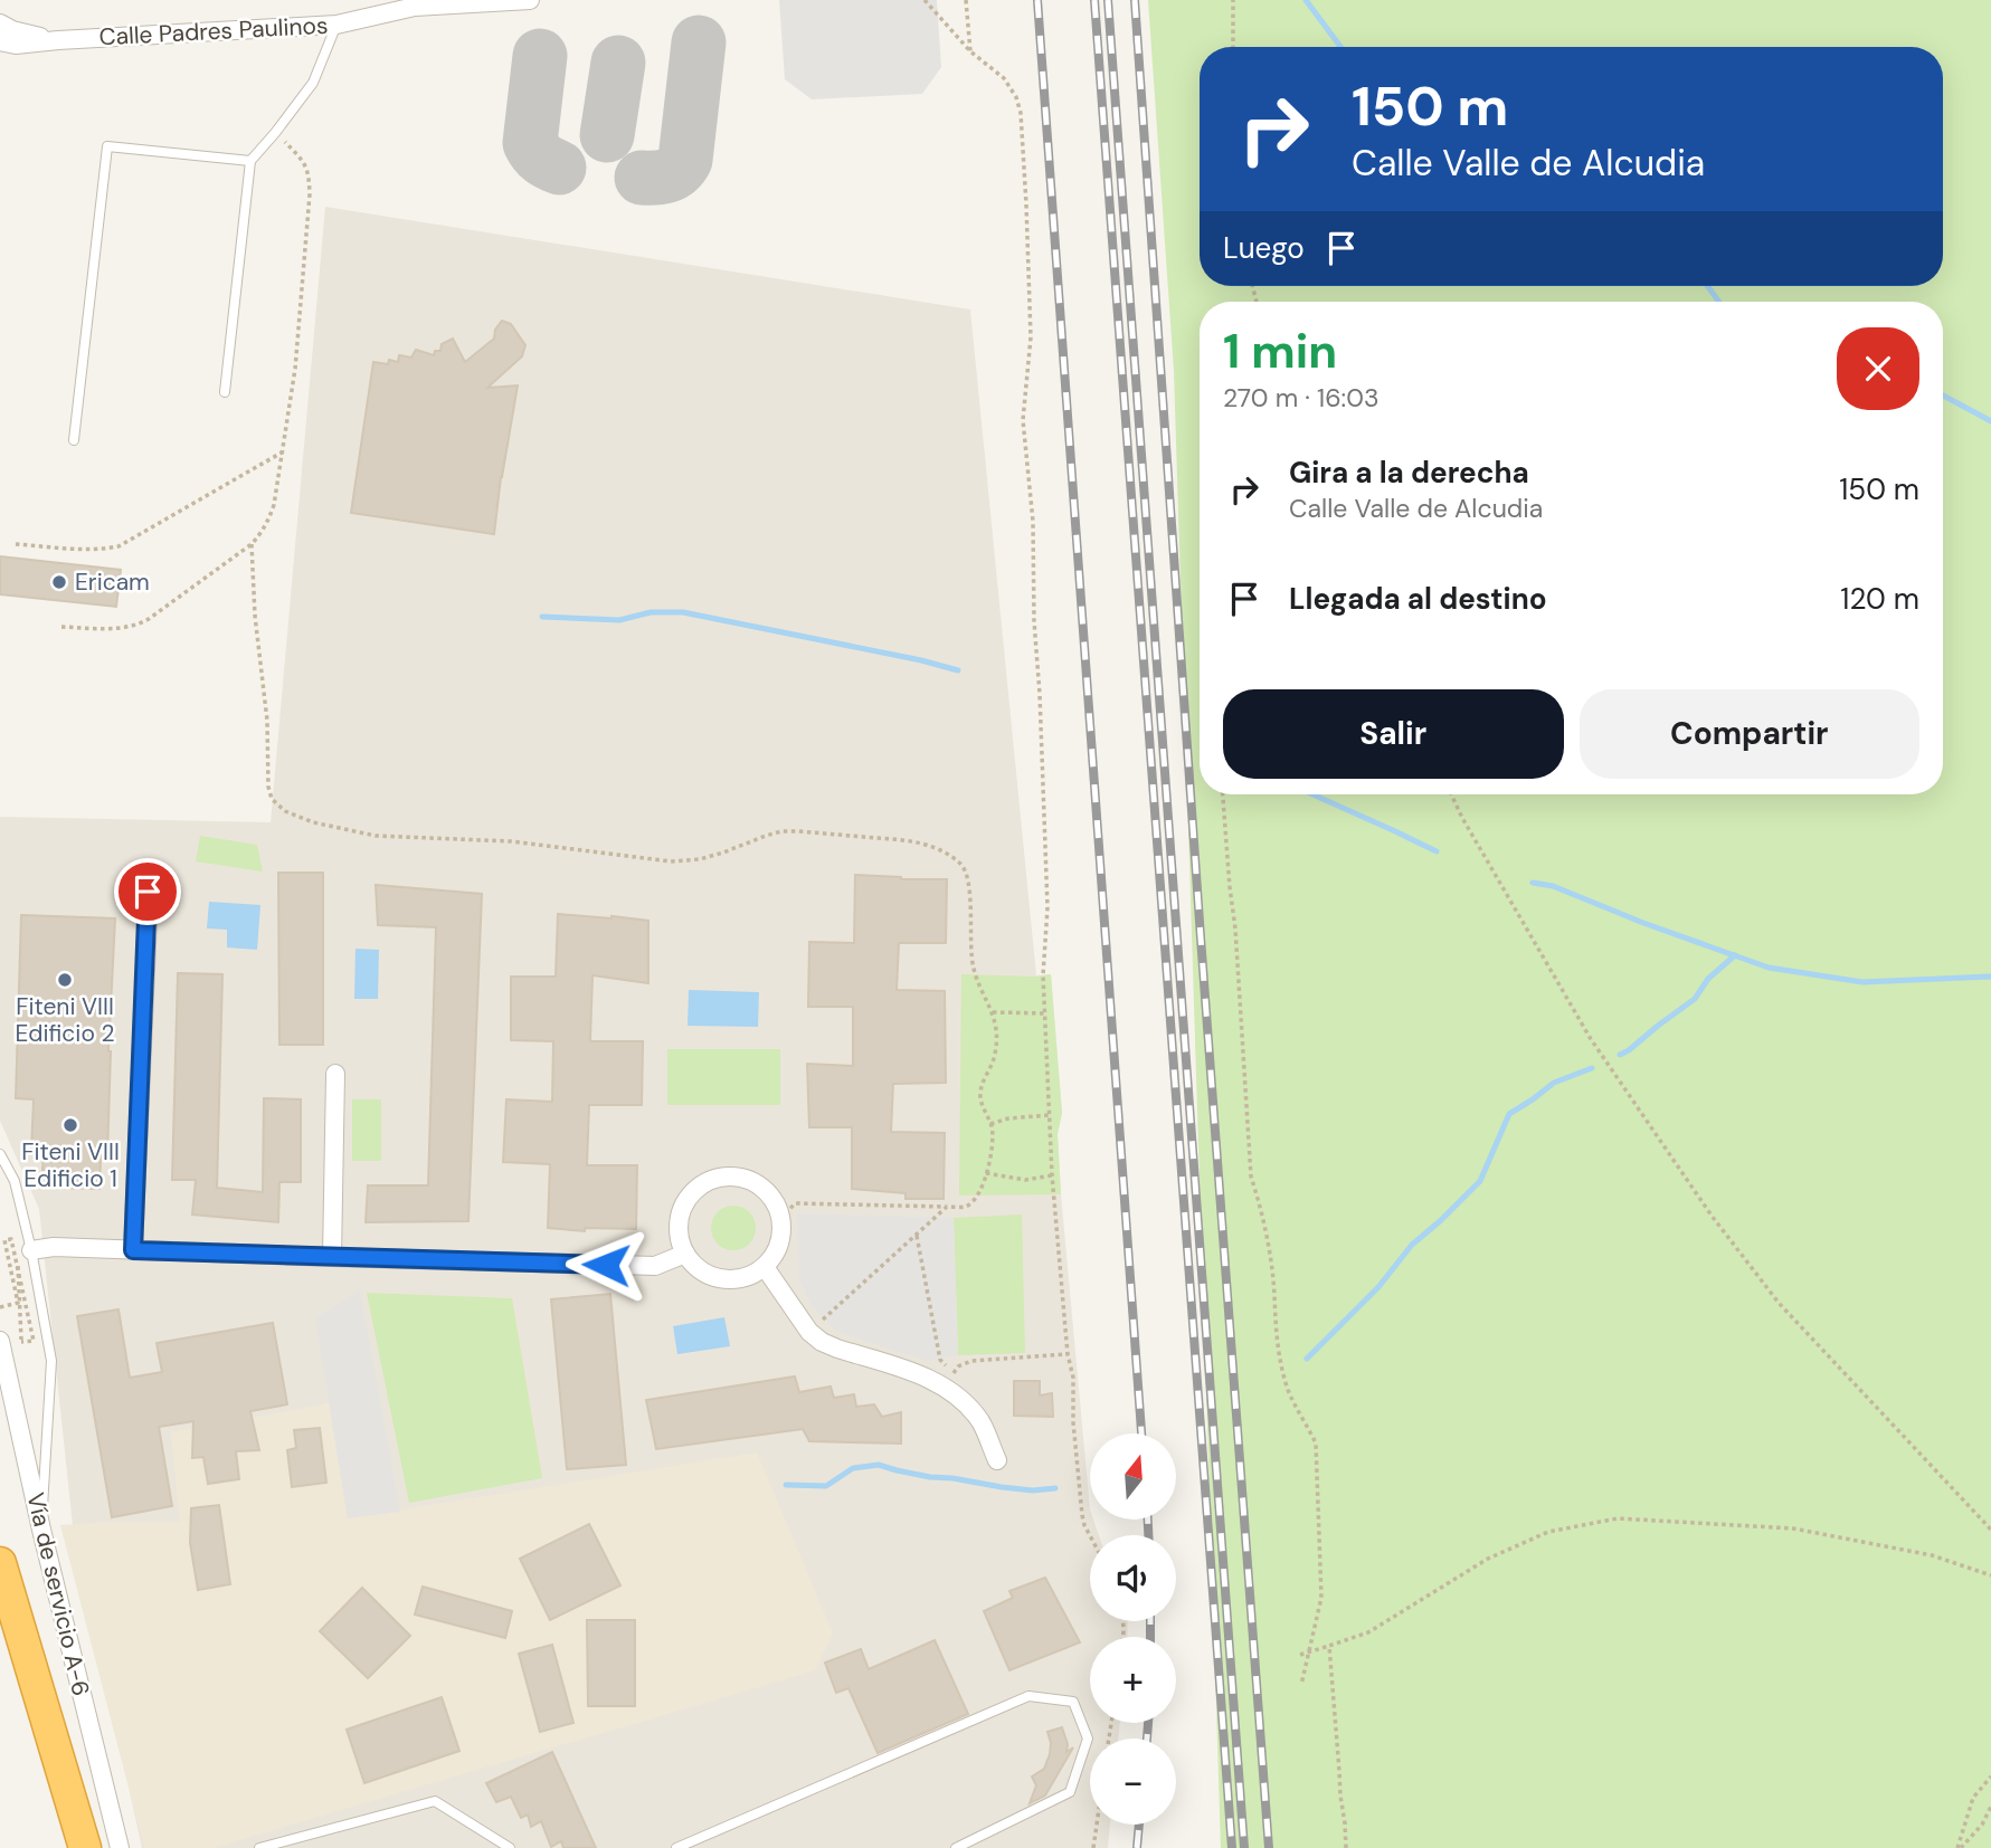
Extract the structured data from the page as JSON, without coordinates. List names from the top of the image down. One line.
{"streets":{"street":["Calle Padres Paulinos","Vía de servicio A-6"]},"places":["Ericam","Fiteni VIII Edificio 2","Fiteni VIII Edificio 1"],"north":"top","page":{"turn":["150 m","Calle Valle de Alcudia"],"then":"Luego","heading":["1 min","270 m · 16:03"],"list":[{"name":"Gira a la derecha","note":"Calle Valle de Alcudia","value":"150 m"},{"name":"Llegada al destino","value":"120 m"}],"buttons":["Salir","Compartir"],"map_buttons":["+","−"]}}
